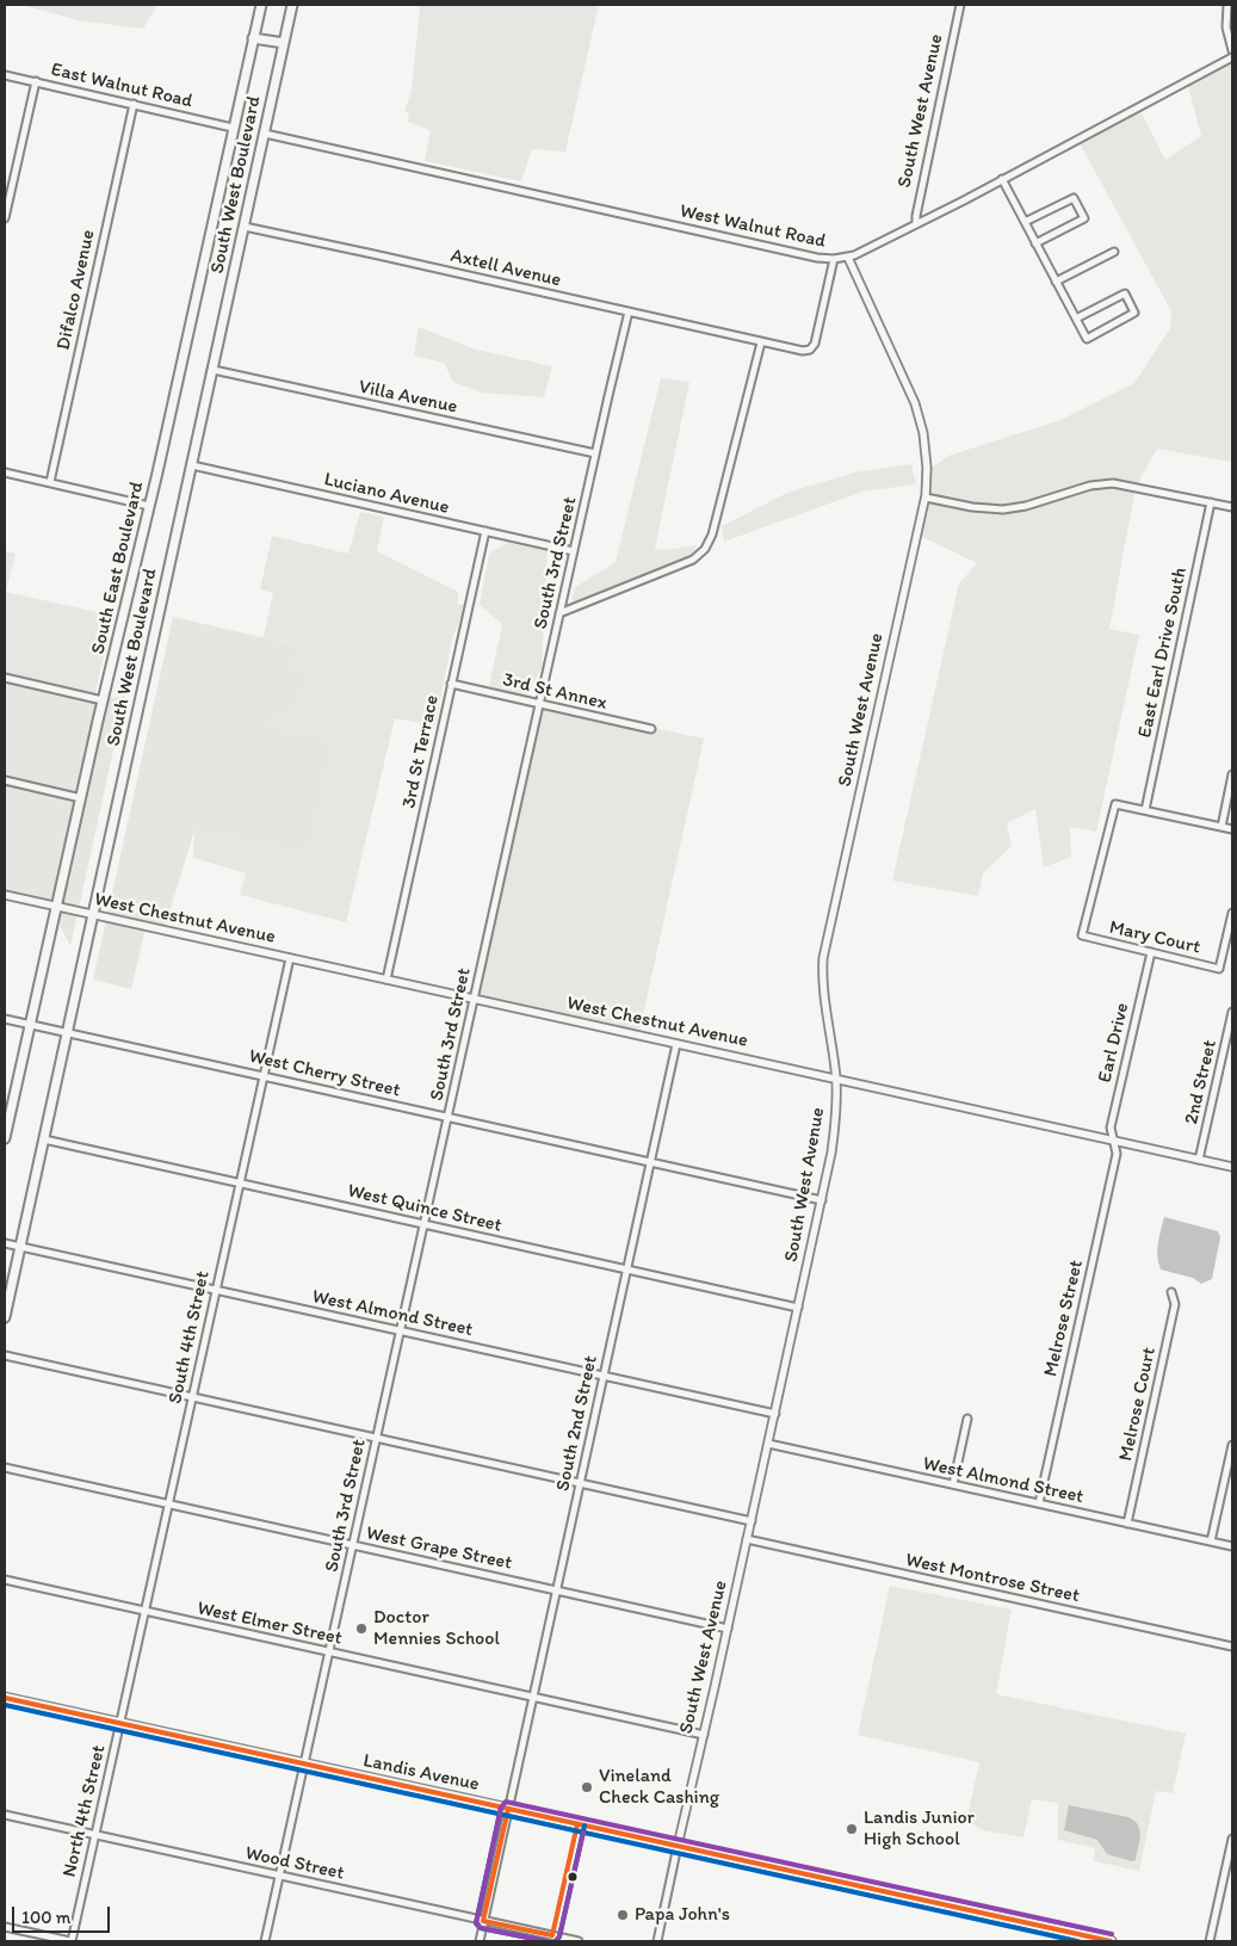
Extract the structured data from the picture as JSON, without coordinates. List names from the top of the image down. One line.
{"streets":{"main road":["South West Boulevard","South East Boulevard","Landis Avenue"],"street":["East Walnut Road","South West Avenue","West Walnut Road","Axtell Avenue","Difalco Avenue","Villa Avenue","Luciano Avenue","South 3rd Street","East Earl Drive South","3rd St Annex","3rd St Terrace","West Chestnut Avenue","Mary Court","Earl Drive","West Cherry Street","2nd Street","West Quince Street","West Almond Street","Melrose Street","South 4th Street","Melrose Court","South 2nd Street","West Grape Street","West Montrose Street","West Elmer Street","North 4th Street","Wood Street"]},"crossings":[["East Walnut Road","Difalco Avenue"],["East Walnut Road","South East Boulevard"],["South West Avenue","West Walnut Road"],["South West Avenue","West Chestnut Avenue"],["South West Avenue","West Cherry Street"],["South West Avenue","West Quince Street"],["South West Avenue","West Almond Street"],["South West Avenue","West Grape Street"],["South West Avenue","West Montrose Street"],["South West Avenue","West Elmer Street"],["South West Avenue","Landis Avenue"],["South West Boulevard","West Walnut Road"],["South West Boulevard","Axtell Avenue"],["South West Boulevard","Villa Avenue"],["South West Boulevard","Luciano Avenue"],["South West Boulevard","West Chestnut Avenue"],["South West Boulevard","West Cherry Street"],["South West Boulevard","West Quince Street"],["South West Boulevard","West Almond Street"],["West Walnut Road","Axtell Avenue"],["Axtell Avenue","South 3rd Street"],["Villa Avenue","South 3rd Street"],["Luciano Avenue","South 3rd Street"],["Luciano Avenue","3rd St Terrace"],["South 3rd Street","3rd St Annex"],["South 3rd Street","West Chestnut Avenue"],["South 3rd Street","West Cherry Street"],["South 3rd Street","West Quince Street"],["South 3rd Street","West Almond Street"],["South 3rd Street","West Grape Street"],["South 3rd Street","West Elmer Street"],["South 3rd Street","Landis Avenue"],["South 3rd Street","Wood Street"],["South East Boulevard","West Chestnut Avenue"],["South East Boulevard","West Cherry Street"],["East Earl Drive South","Mary Court"],["3rd St Annex","3rd St Terrace"],["3rd St Terrace","West Chestnut Avenue"],["West Chestnut Avenue","Earl Drive"],["West Chestnut Avenue","2nd Street"],["West Chestnut Avenue","Melrose Street"],["West Chestnut Avenue","South 4th Street"],["West Chestnut Avenue","South 2nd Street"],["Mary Court","Earl Drive"],["Earl Drive","Melrose Street"],["West Cherry Street","South 4th Street"],["West Cherry Street","South 2nd Street"],["West Quince Street","South 4th Street"],["West Quince Street","South 2nd Street"],["West Almond Street","Melrose Street"],["West Almond Street","South 4th Street"],["West Almond Street","Melrose Court"],["West Almond Street","South 2nd Street"],["South 4th Street","West Grape Street"],["South 4th Street","West Elmer Street"],["South 4th Street","Landis Avenue"],["South 4th Street","North 4th Street"],["South 2nd Street","West Grape Street"],["South 2nd Street","West Elmer Street"],["South 2nd Street","Landis Avenue"],["South 2nd Street","Wood Street"],["Landis Avenue","North 4th Street"],["North 4th Street","Wood Street"]],"places":["Doctor Mennies School","Vineland Check Cashing","Landis Junior High School","Papa John's"],"scale_bar":"100 m"}
